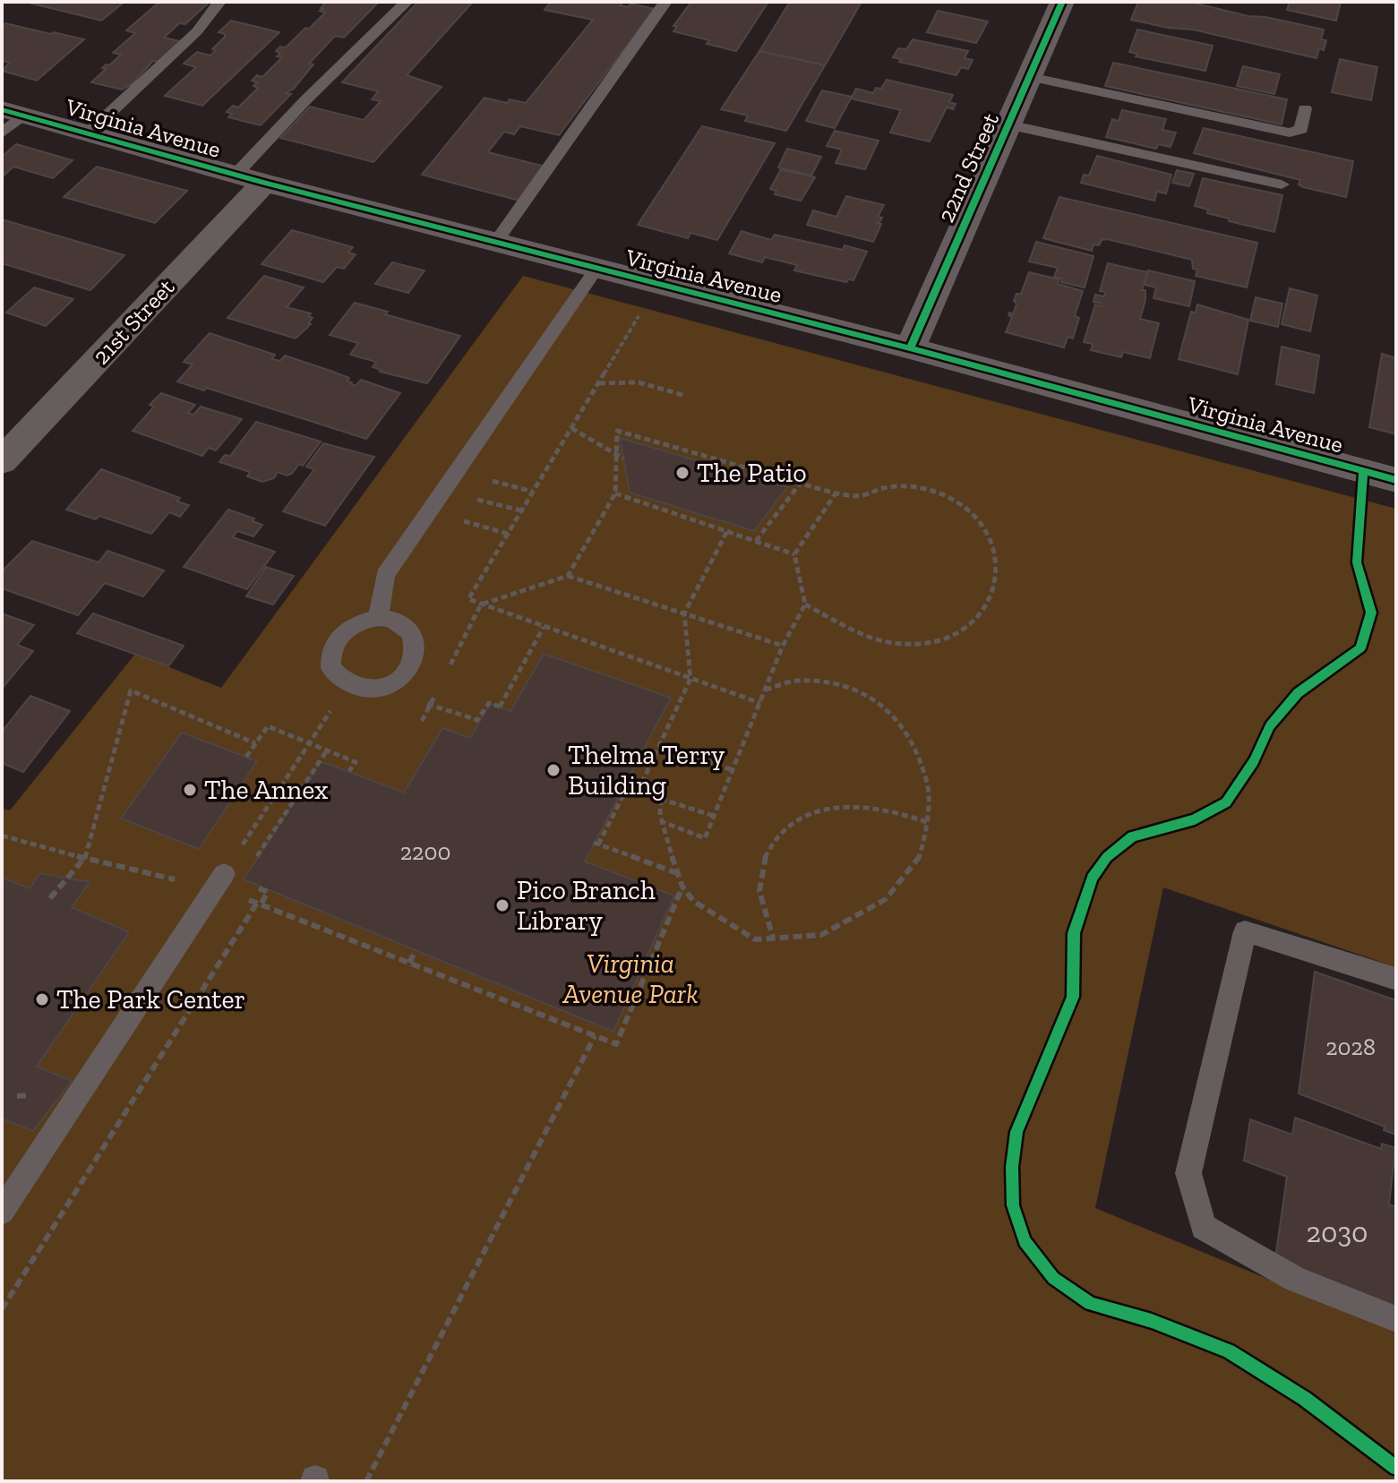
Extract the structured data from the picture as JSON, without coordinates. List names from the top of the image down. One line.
{"streets":{"street":["Virginia Avenue","22nd Street","21st Street"]},"crossings":[["Virginia Avenue","22nd Street"],["Virginia Avenue","21st Street"]],"parks":["Virginia Avenue Park"],"places":["The Patio","Thelma Terry Building","The Annex","Pico Branch Library","The Park Center"],"house_numbers":["2200","2028","2030"]}
